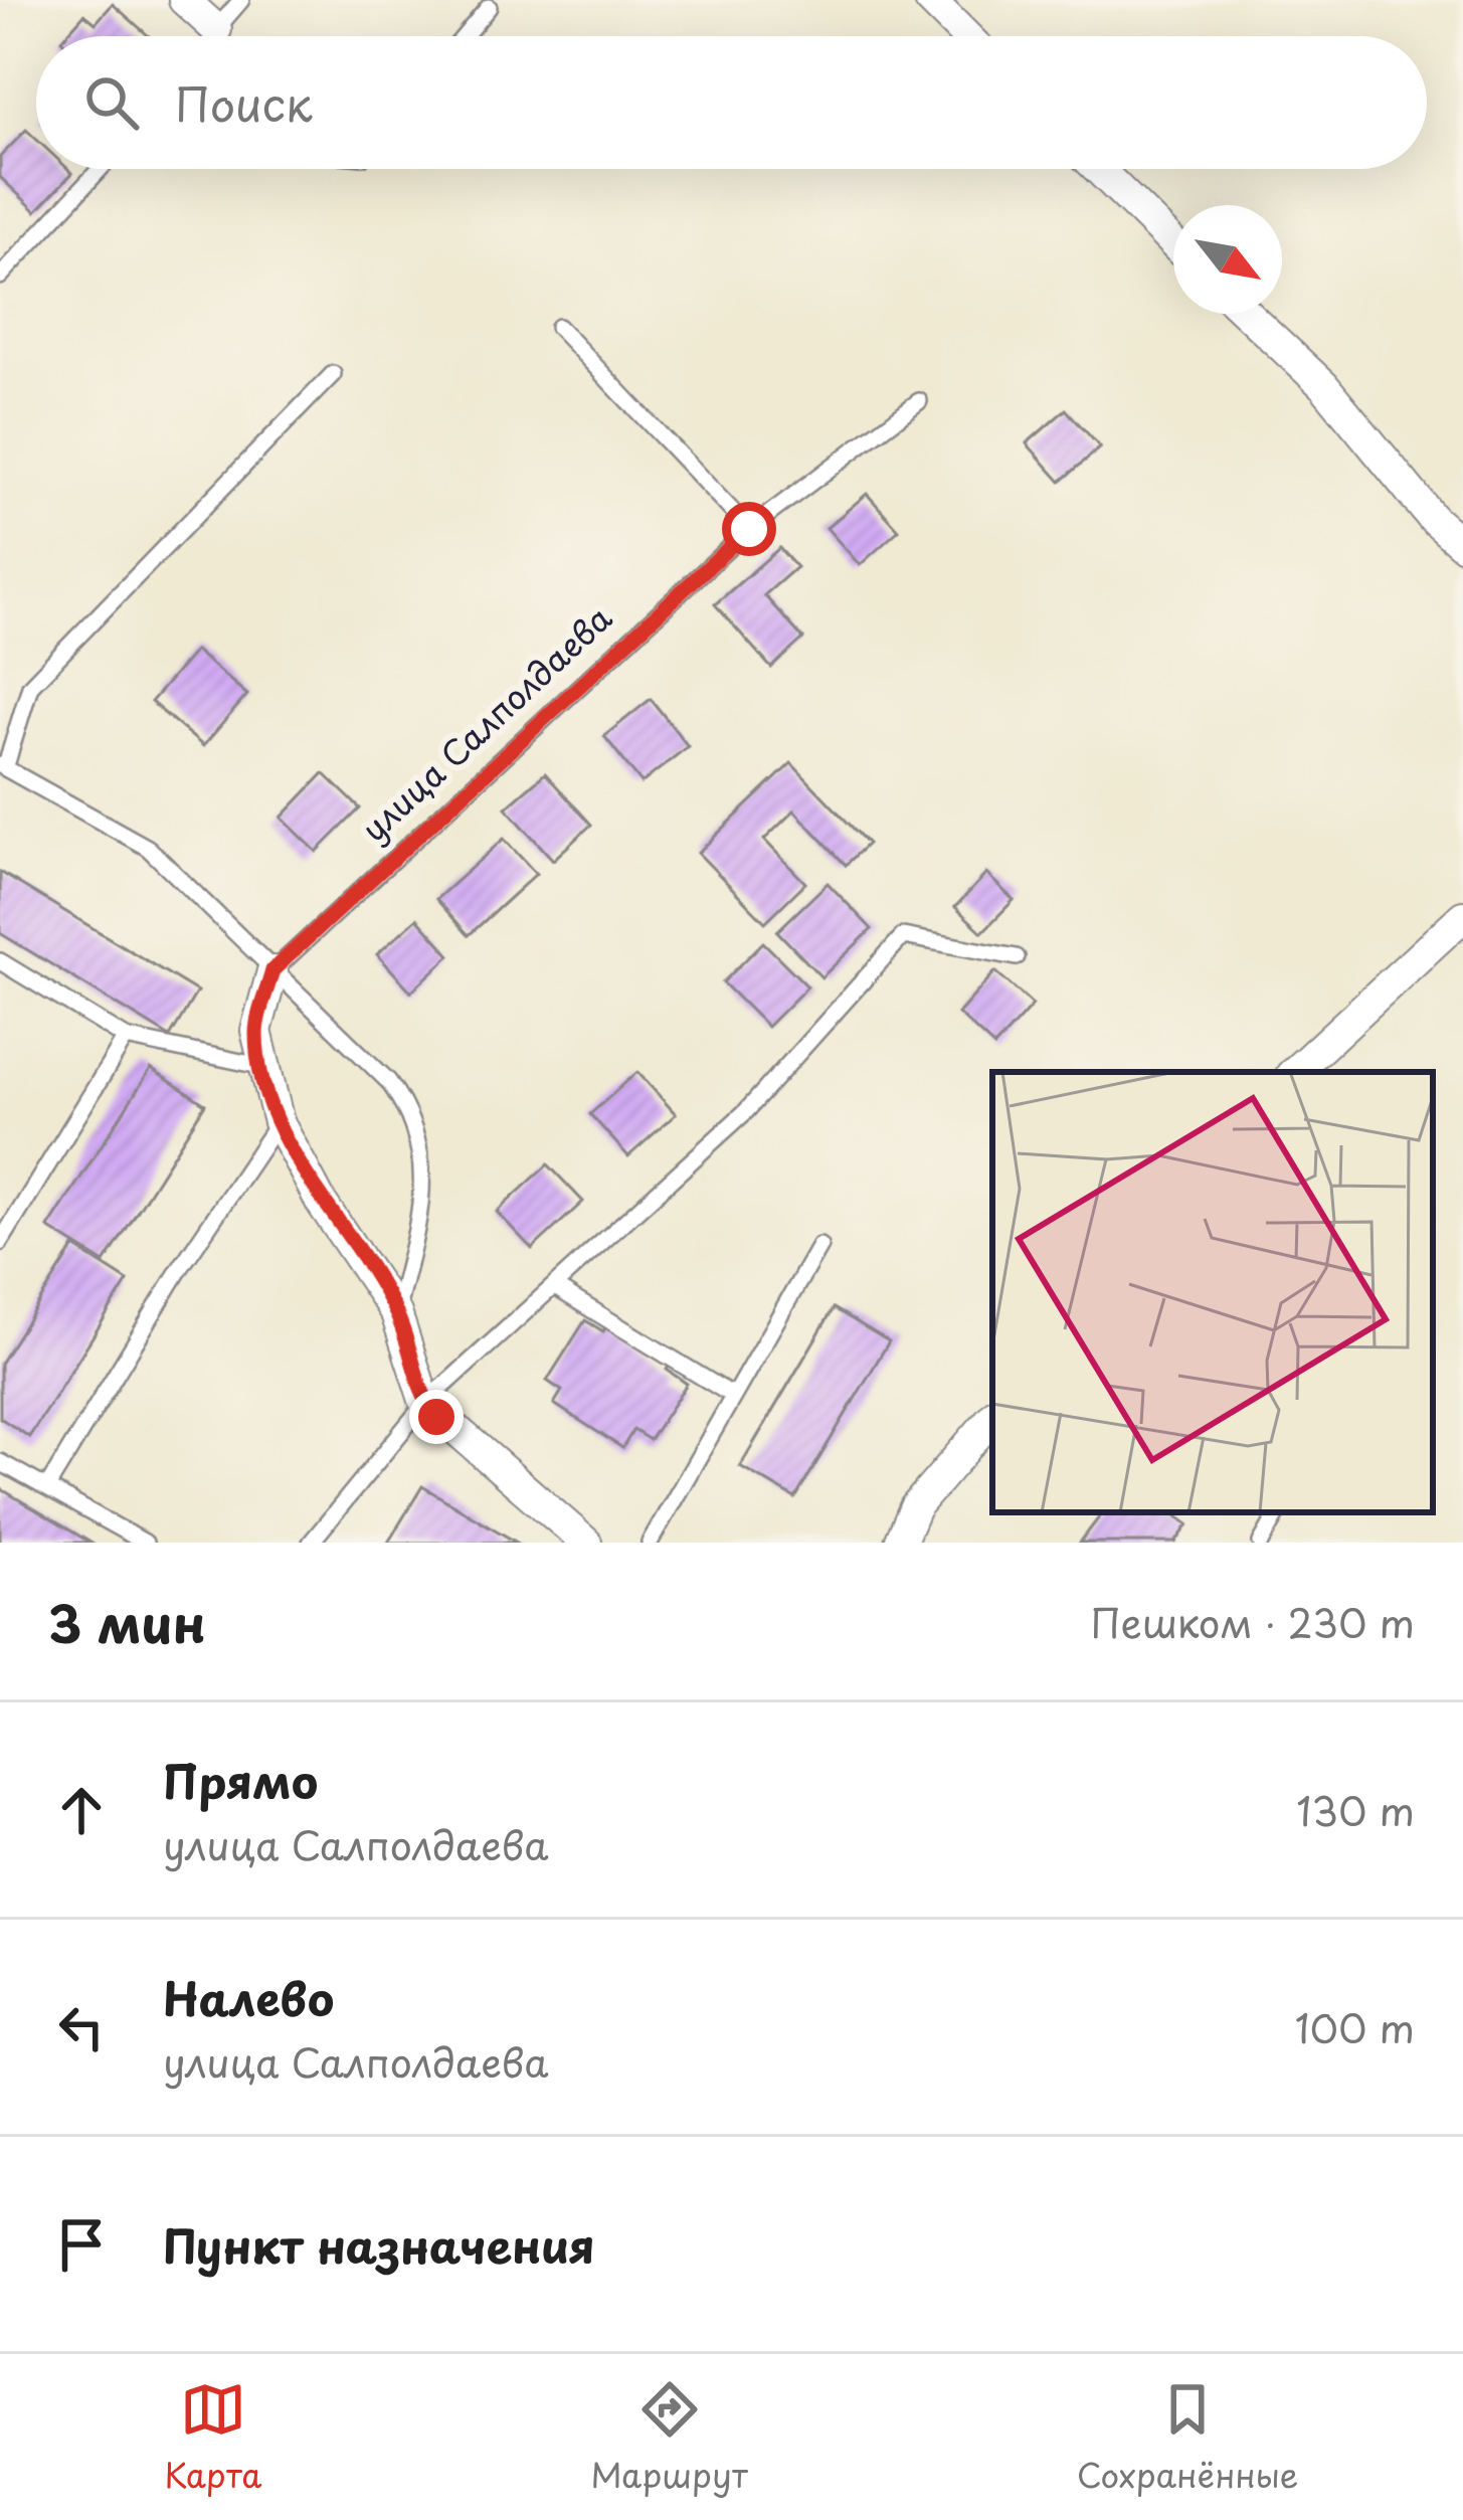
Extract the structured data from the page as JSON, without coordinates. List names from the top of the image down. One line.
{"streets":{"lane":["улица Салполдаева"]},"north":"bottom right","page":{"search":"Поиск","heading":["3 мин","Пешком · 230 m"],"list":[["Прямо","улица Салполдаева","130 m"],["Налево","улица Салполдаева","100 m"],"Пункт назначения"],"nav":["Карта","Маршрут","Сохранённые"]}}
